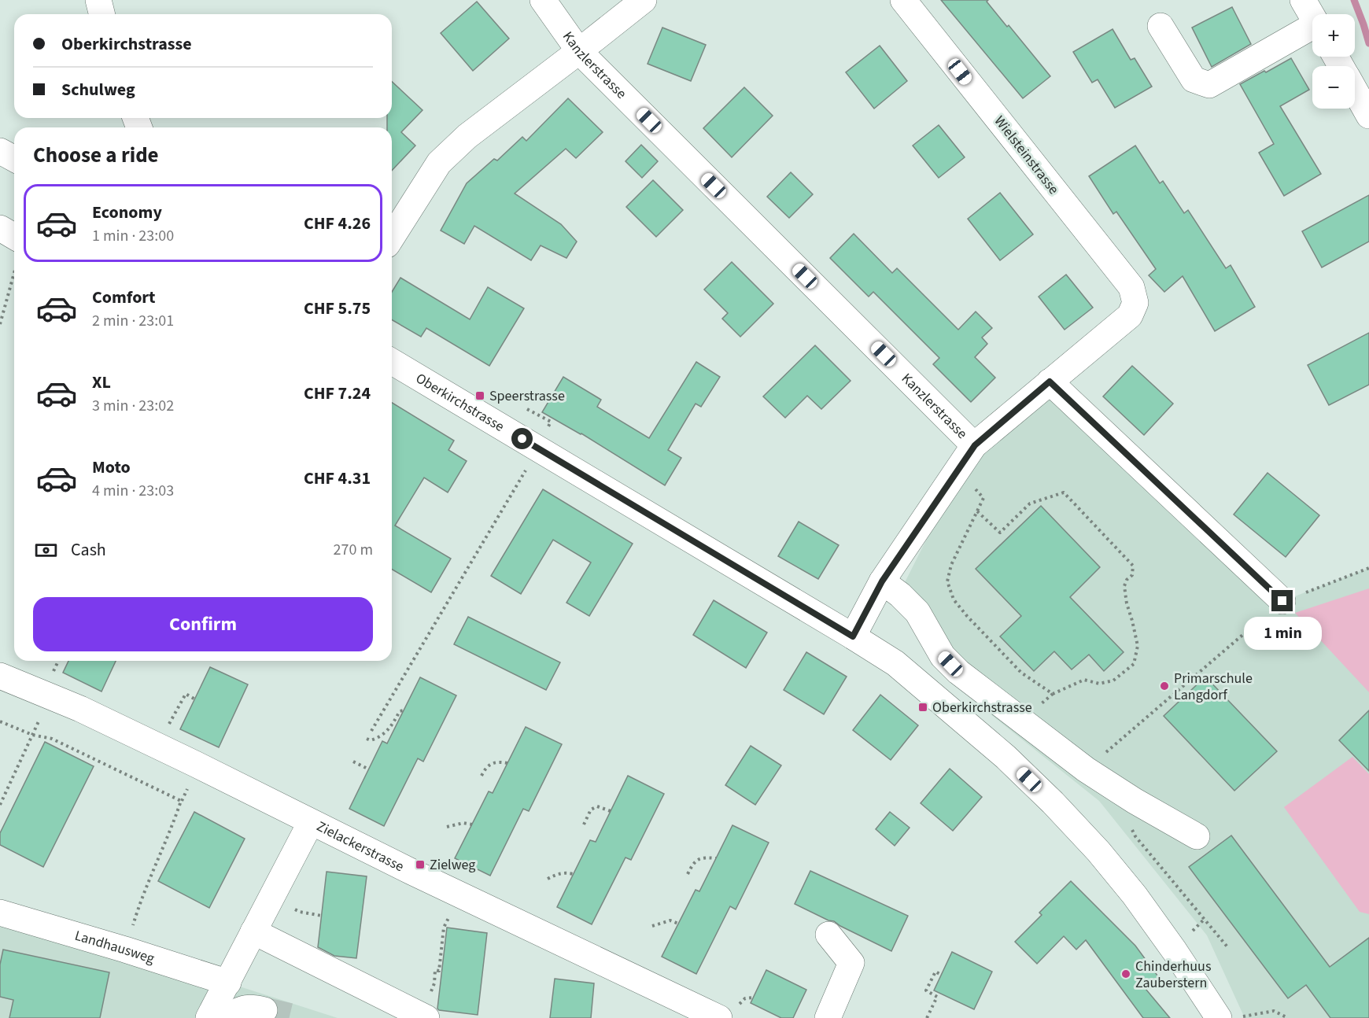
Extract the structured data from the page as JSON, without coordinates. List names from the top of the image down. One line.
{"streets":{"street":["Kanzlerstrasse","Wielsteinstrasse","Oberkirchstrasse","Zielackerstrasse","Landhausweg"]},"places":{"transit":["Speerstrasse","Oberkirchstrasse","Zielweg"],"other":["Primarschule Langdorf","Chinderhuus Zauberstern"]},"page":{"map_buttons":["+","−"],"banner":["Oberkirchstrasse","Schulweg"],"heading":"Choose a ride","list":[{"name":"Economy","note":"1 min · 23:00","value":"CHF 4.26"},{"name":"Comfort","note":"2 min · 23:01","value":"CHF 5.75"},{"name":"XL","note":"3 min · 23:02","value":"CHF 7.24"},{"name":"Moto","note":"4 min · 23:03","value":"CHF 4.31"}],"pay":["Cash","270 m"],"buttons":"Confirm","bubble":"1 min"}}
